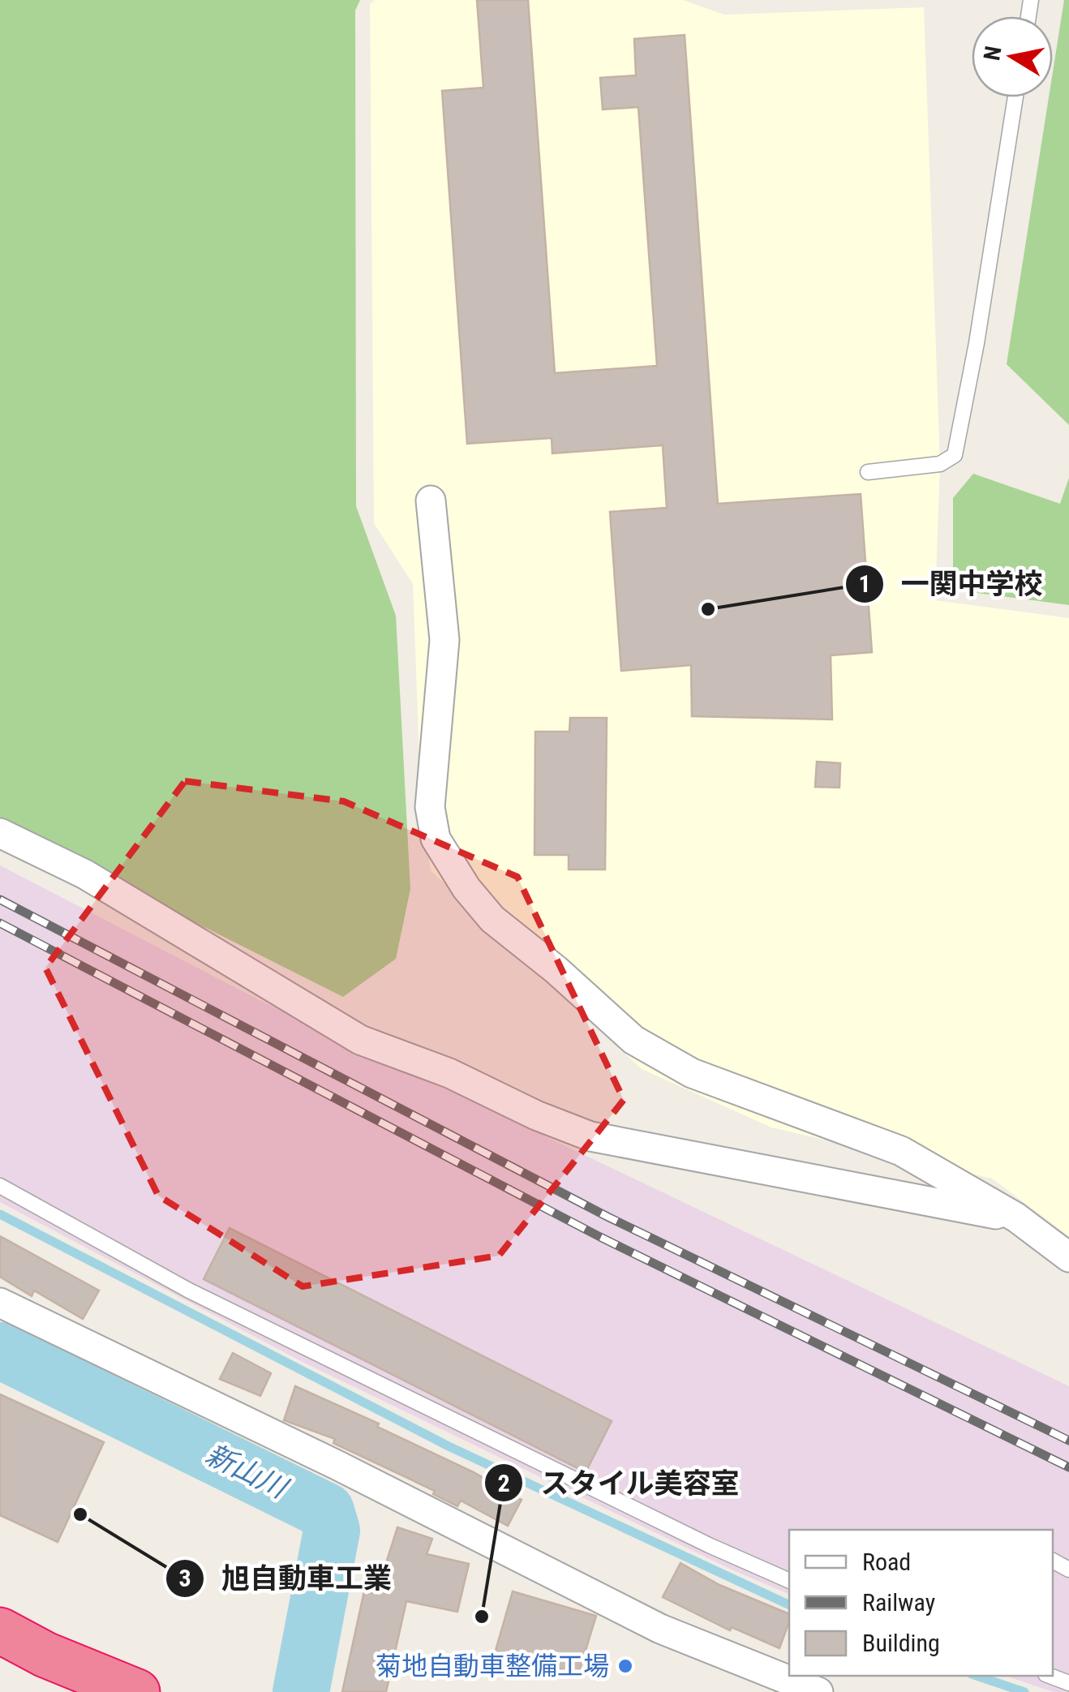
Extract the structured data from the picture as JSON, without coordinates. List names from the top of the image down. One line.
{"water":["新山川"],"places":["一関中学校","旭自動車工業","スタイル美容室","菊地自動車整備工場"],"legend":["Road","Railway","Building"],"north":"left"}
